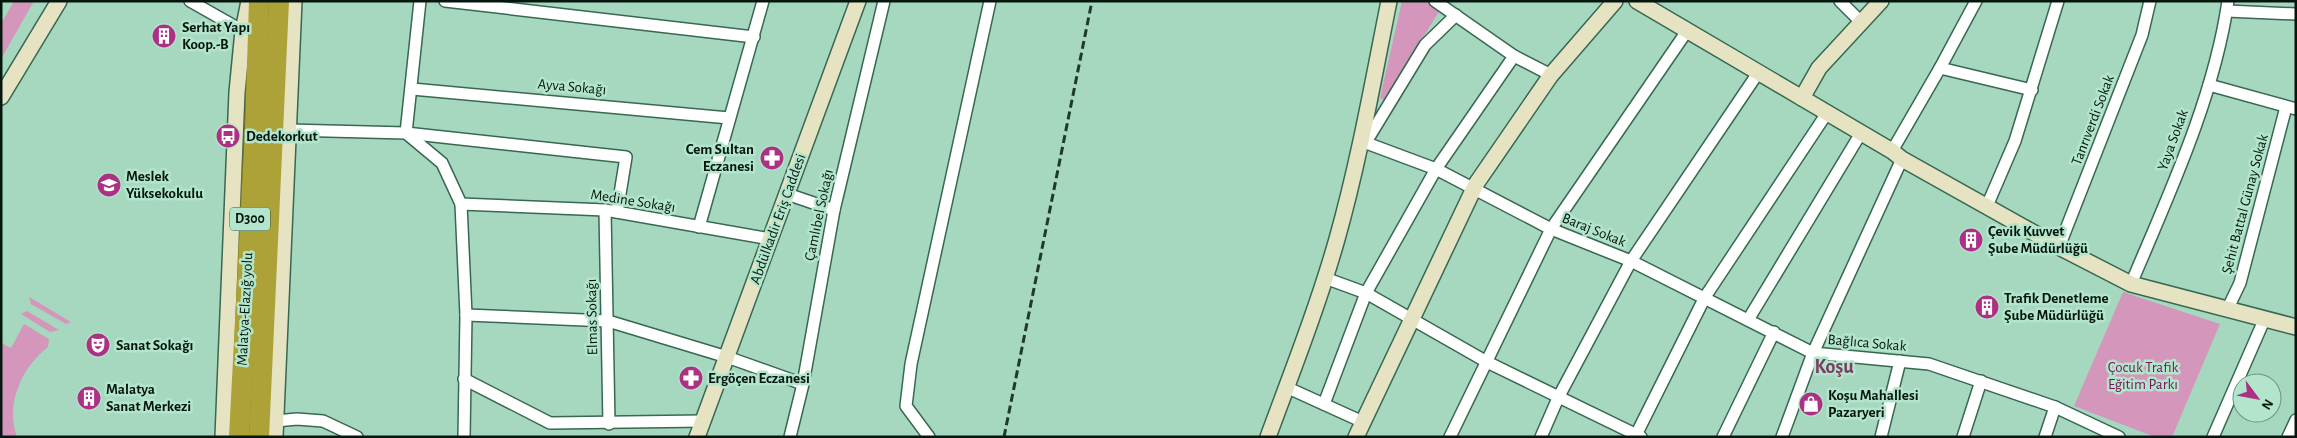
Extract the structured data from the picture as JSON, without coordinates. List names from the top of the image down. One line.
{"streets":{"highway":["D300","Malatya-Elazığ yolu"],"street":["Ayva Sokağı","Tanrıverdi Sokak","Yaya Sokak","Medine Sokağı","Şehit Battal Günay Sokak","Çamlıbel Sokağı","Abdülkadir Eriş Caddesi","Baraj Sokak","Elmas Sokağı","Bağlıca Sokak"]},"crossings":[["Medine Sokağı","Abdülkadir Eriş Caddesi"],["Medine Sokağı","Elmas Sokağı"],["Baraj Sokak","Bağlıca Sokak"]],"districts":["Koşu"],"parks":["Çocuk Trafik Eğitim Parkı"],"places":{"building":["Serhat Yapı Koop.-B","Çevik Kuvvet Şube Müdürlüğü","Trafik Denetleme Şube Müdürlüğü","Malatya Sanat Merkezi"],"bus stop":["Dedekorkut"],"pharmacy":["Cem Sultan Eczanesi","Ergöçen Eczanesi"],"school or university":["Meslek Yüksekokulu"],"theatre":["Sanat Sokağı"],"shop":["Koşu Mahallesi Pazaryeri"]},"north":"bottom right"}
